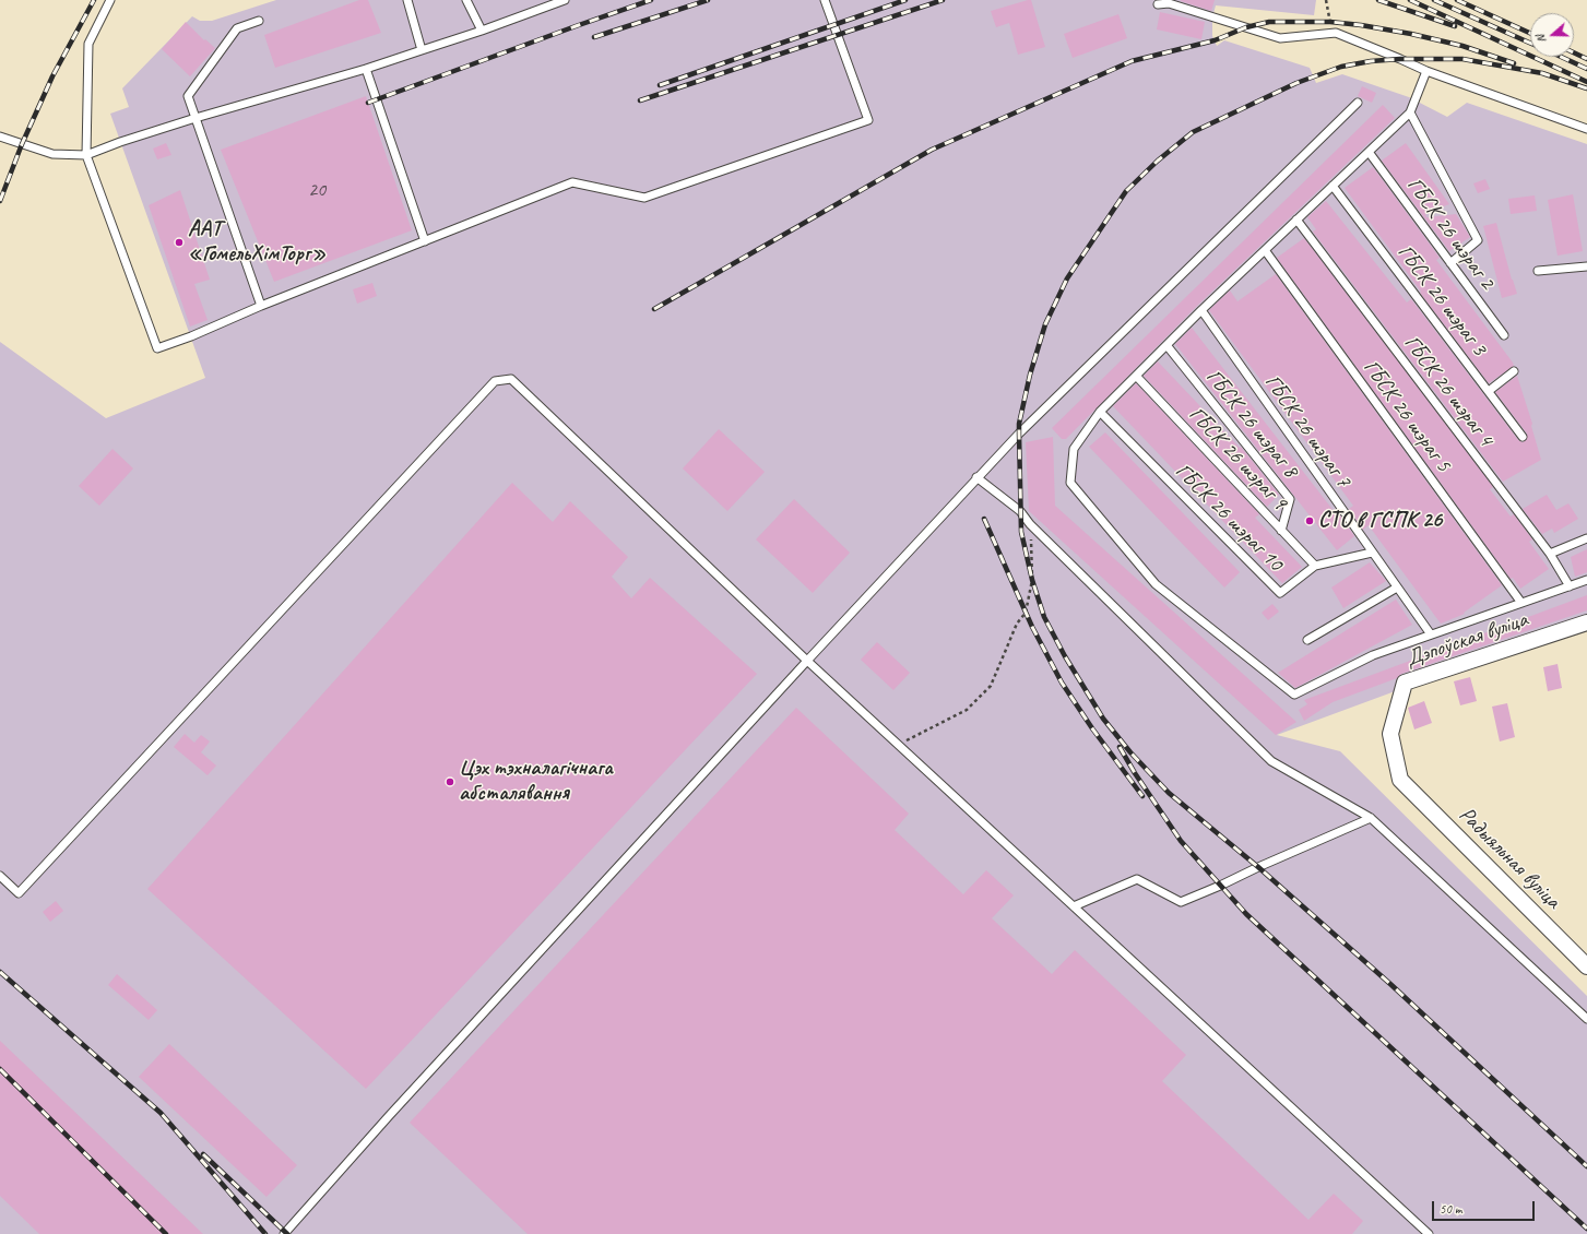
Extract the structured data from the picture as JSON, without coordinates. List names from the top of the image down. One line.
{"streets":{"street":["Дэпоўская вуліца","Радыяльная вуліца"],"lane":["ГБСК 26 шэраг 2","ГБСК 26 шэраг 3","ГБСК 26 шэраг 4","ГБСК 26 шэраг 5","ГБСК 26 шэраг 8","ГБСК 26 шэраг 7","ГБСК 26 шэраг 9","ГБСК 26 шэраг 10"]},"crossings":[["ГБСК 26 шэраг 8","ГБСК 26 шэраг 9"],["ГБСК 26 шэраг 7","ГБСК 26 шэраг 10"],["ГБСК 26 шэраг 9","ГБСК 26 шэраг 10"],["Дэпоўская вуліца","Радыяльная вуліца"]],"places":["ААТ «ГомельХімТорг»","СТО в ГСПК 26","Цэх тэхналагічнага абсталявання"],"house_numbers":["20"],"scale_bar":"50 m","north":"left"}
